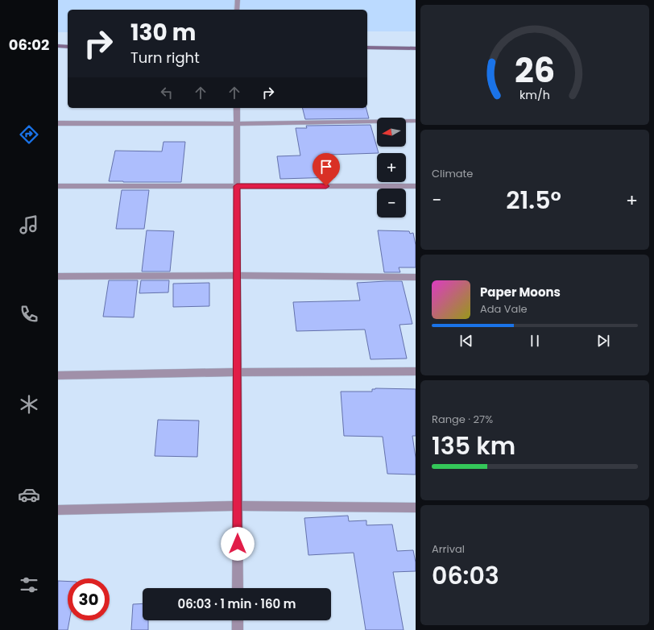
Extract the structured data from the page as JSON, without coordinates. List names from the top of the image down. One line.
{"north":"left","page":{"tabs":"06:02","turn":["130 m","Turn right"],"map_buttons":["+","−"],"tile":["Climate",["Range · 27%","135 km"],["Arrival","06:03"]],"heat":["−","21.5°","+"],"song":["Paper Moons","Ada Vale"],"limit":"30","trip":"06:03 · 1 min · 160 m","gauge":["26","km/h"]}}
